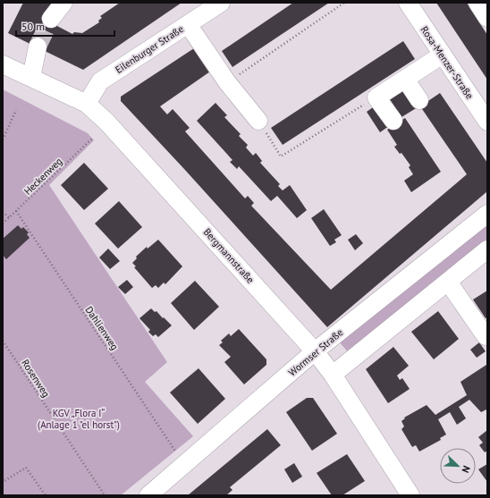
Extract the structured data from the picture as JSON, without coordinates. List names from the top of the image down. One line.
{"streets":{"street":["Eilenburger Straße","Rosa-Menzer-Straße","Bergmannstraße","Wormser Straße"],"path":["Heckenweg","Dahlienweg","Rosenweg"]},"crossings":[["Eilenburger Straße","Bergmannstraße"],["Heckenweg","Dahlienweg"],["Bergmannstraße","Wormser Straße"]],"parks":["KGV „Flora I“ (Anlage 1 \"el horst\")"],"scale_bar":"50 m","north":"bottom right"}
